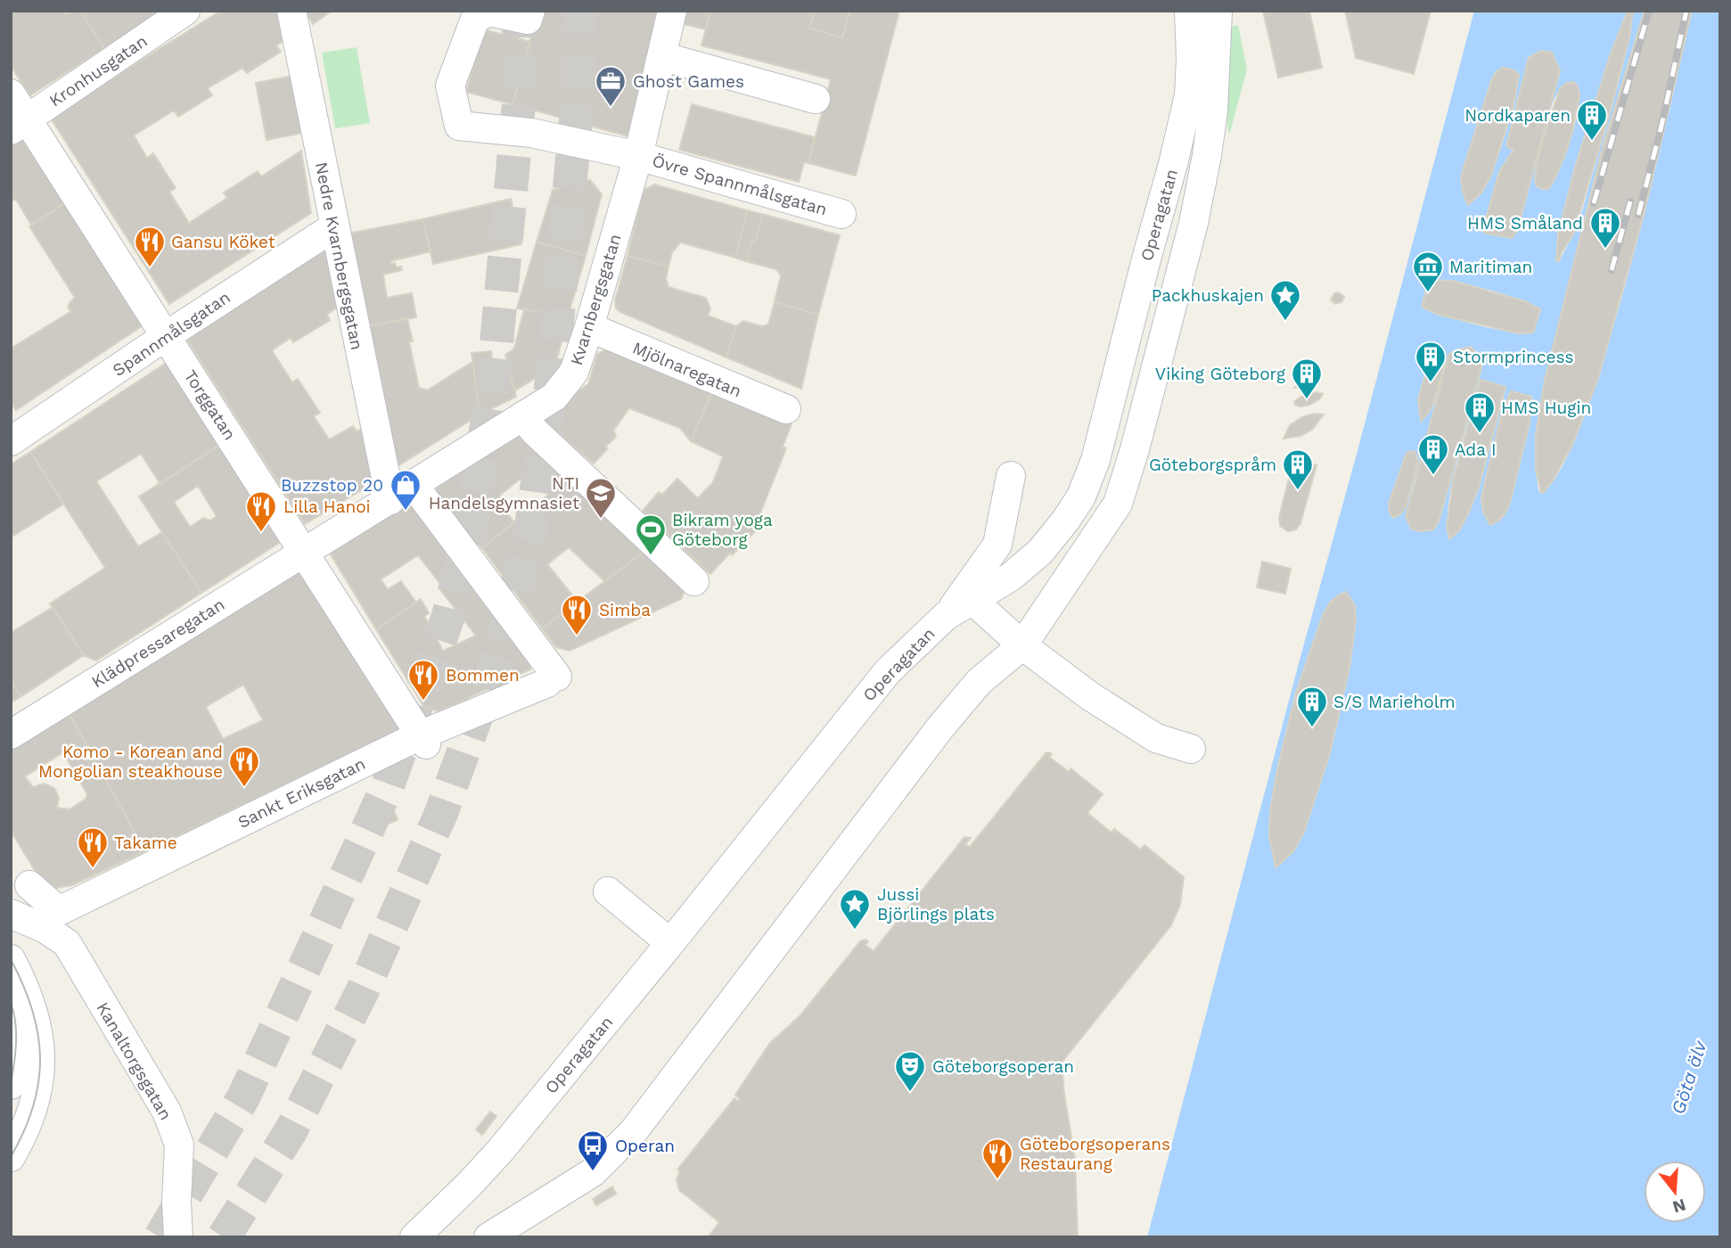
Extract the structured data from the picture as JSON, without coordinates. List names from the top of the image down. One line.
{"streets":{"street":["Kronhusgatan","Övre Spannmålsgatan","Operagatan","Nedre Kvarnbergsgatan","Kvarnbergsgatan","Spannmålsgatan","Mjölnaregatan","Torggatan","Klädpressaregatan","Sankt Eriksgatan","Kanaltorgsgatan"]},"crossings":[["Kronhusgatan","Torggatan"],["Övre Spannmålsgatan","Kvarnbergsgatan"],["Nedre Kvarnbergsgatan","Kvarnbergsgatan"],["Nedre Kvarnbergsgatan","Spannmålsgatan"],["Nedre Kvarnbergsgatan","Sankt Eriksgatan"],["Kvarnbergsgatan","Mjölnaregatan"],["Kvarnbergsgatan","Torggatan"],["Kvarnbergsgatan","Klädpressaregatan"],["Spannmålsgatan","Torggatan"],["Torggatan","Klädpressaregatan"],["Torggatan","Sankt Eriksgatan"],["Sankt Eriksgatan","Kanaltorgsgatan"]],"water":["Göta älv"],"places":{"office":["Ghost Games"],"building":["Nordkaparen","HMS Småland","Stormprincess","Viking Göteborg","HMS Hugin","Ada I","Göteborgspråm","S/S Marieholm"],"restaurant":["Gansu Köket","Lilla Hanoi","Simba","Bommen","Komo - Korean and Mongolian steakhouse","Takame","Göteborgsoperans Restaurang"],"museum":["Maritiman"],"place":["Packhuskajen","Jussi Björlings plats"],"shop":["Buzzstop 20"],"school or university":["NTI Handelsgymnasiet"],"sports":["Bikram yoga Göteborg"],"theatre":["Göteborgsoperan"],"bus stop":["Operan"]},"north":"bottom"}
